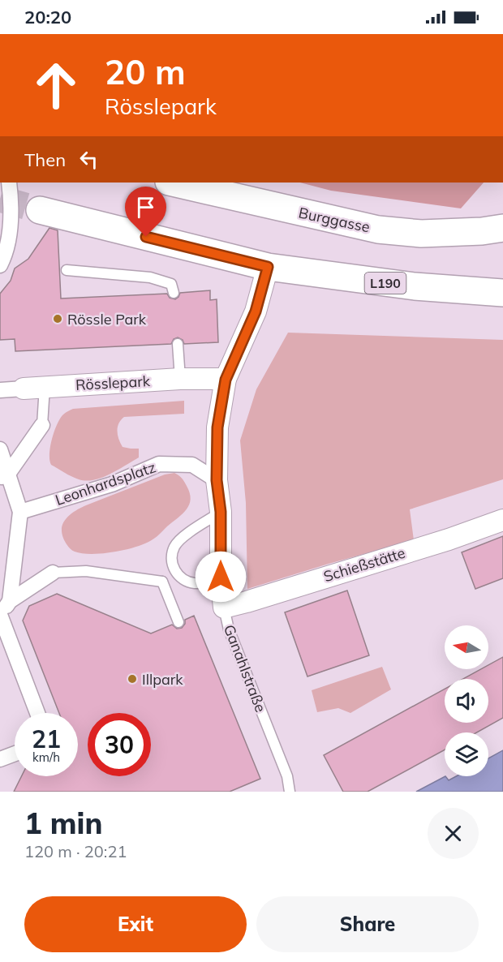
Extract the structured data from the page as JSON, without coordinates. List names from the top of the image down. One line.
{"streets":{"main road":["Burggasse","L190"],"street":["Rösslepark","Leonhardsplatz","Schießstätte","Ganahlstraße"]},"crossings":[["Schießstätte","Ganahlstraße"]],"places":["Rössle Park","Illpark"],"north":"left","page":{"status":"20:20","turn":["20 m","Rösslepark"],"then":"Then","speed":"21 km/h","limit":"30","heading":["1 min","120 m · 20:21"],"buttons":["Exit","Share"]}}
